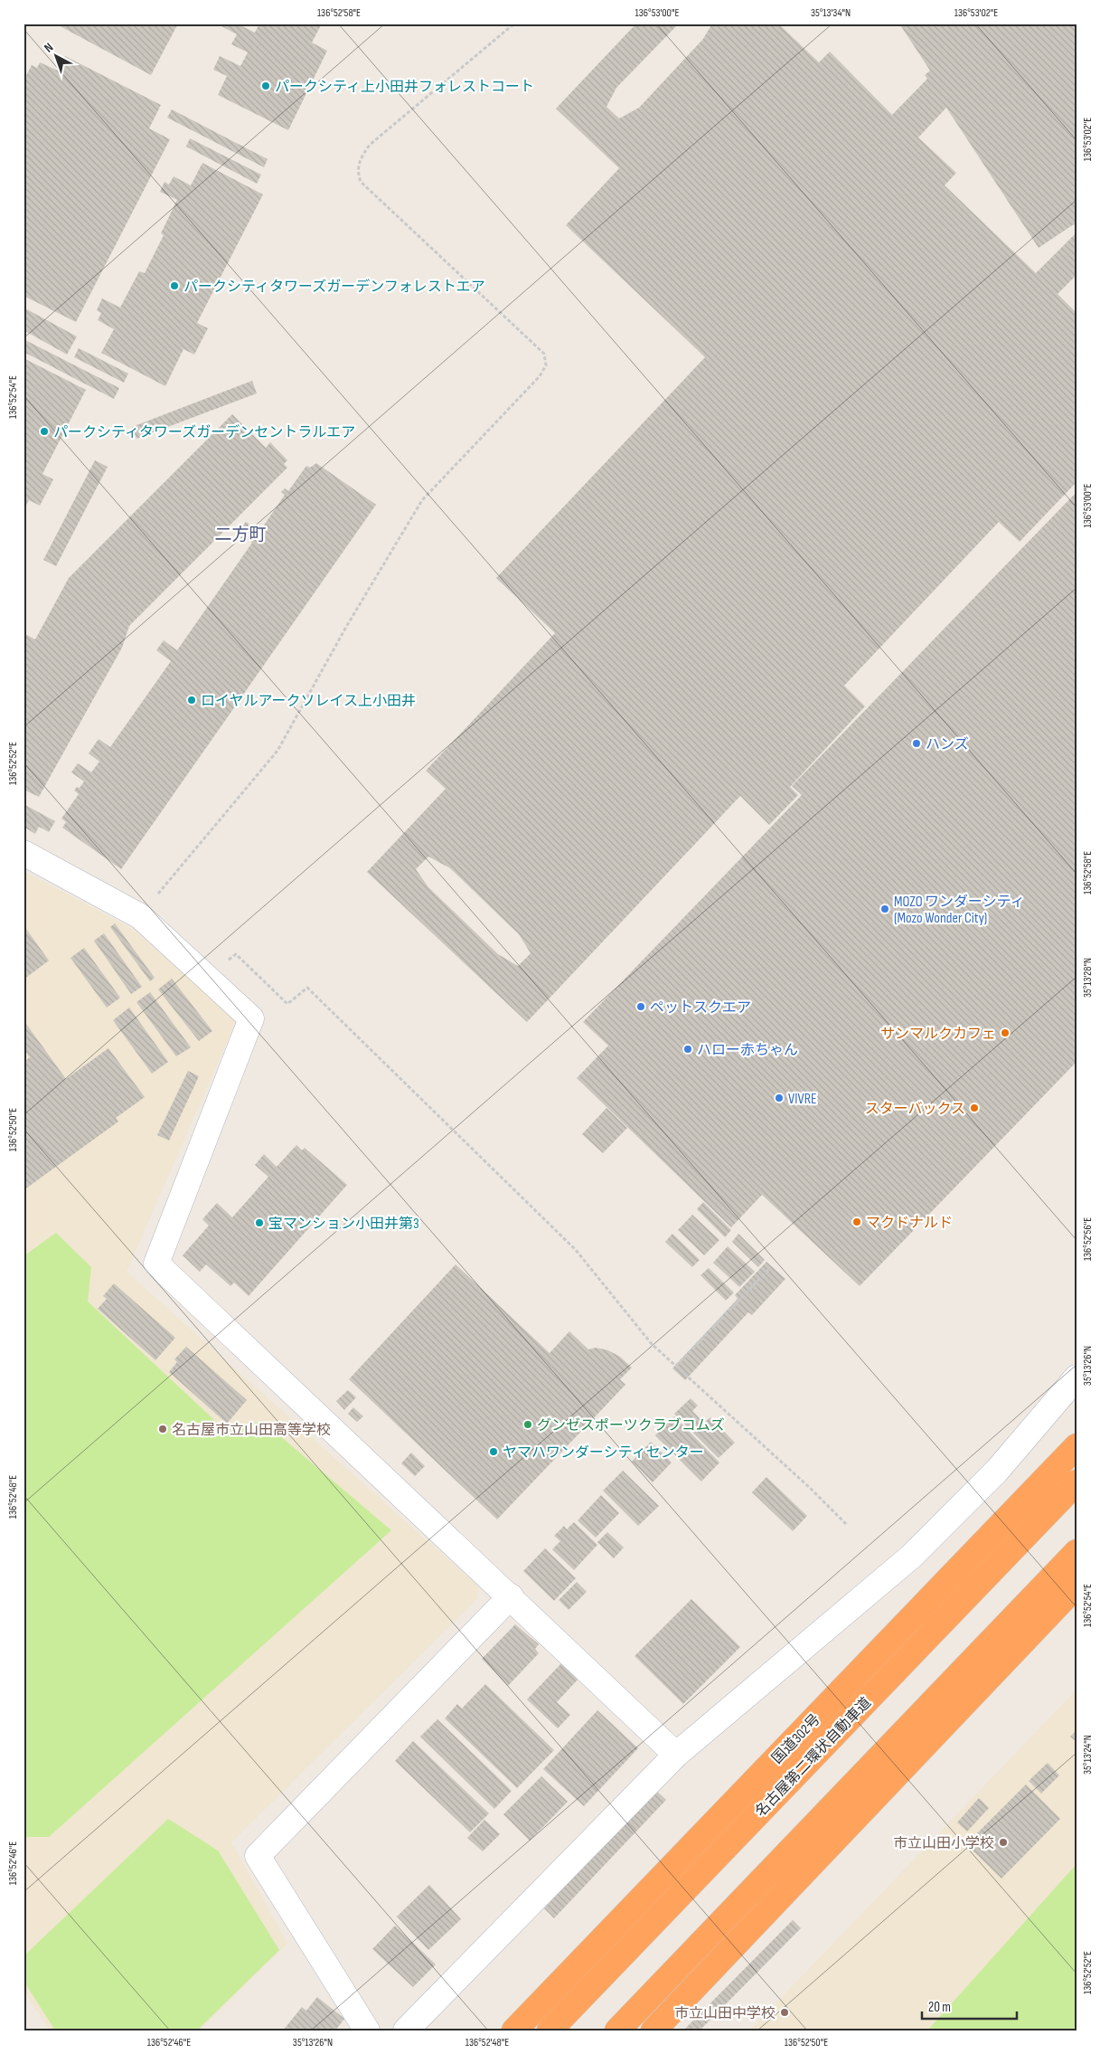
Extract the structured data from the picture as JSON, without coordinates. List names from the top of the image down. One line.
{"streets":{"highway":["国道302号","名古屋第二環状自動車道"]},"districts":["二方町"],"places":["パークシティ上小田井フォレストコート","パークシティタワーズガーデンフォレストエア","パークシティタワーズガーデンセントラルエア","ロイヤルアークソレイス上小田井","ハンズ","MOZO ワンダーシティ (Mozo Wonder City)","ペットスクエア","サンマルクカフェ","ハロー赤ちゃん","VIVRE","スターバックス","マクドナルド","宝マンション小田井第3","グンゼスポーツクラブコムズ","名古屋市立山田高等学校","ヤマハワンダーシティセンター","市立山田小学校","市立山田中学校"],"scale_bar":"20 m","north":"top left","coordinates":["136°52'58\"E","136°53'00\"E","35°13'34\"N","136°53'02\"E","136°52'54\"E","136°52'52\"E","35°13'28\"N","136°52'50\"E","136°52'56\"E","35°13'26\"N","136°52'48\"E","35°13'24\"N","136°52'46\"E"]}
